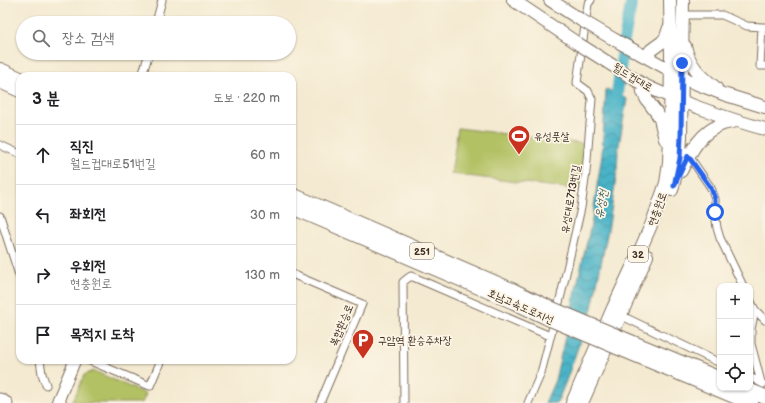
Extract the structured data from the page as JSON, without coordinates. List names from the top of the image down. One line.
{"streets":{"highway":["251","호남고속도로지선"],"main road":["월드컵대로","현충원로","32"],"street":["유성대로713번길","복합환승로"]},"crossings":[["월드컵대로","현충원로"]],"water":["유성천"],"places":{"sports":["유성풋살"],"parking":["구암역 환승주차장"]},"page":{"search":"장소 검색","heading":["3 분","도보 · 220 m"],"list":[["직진","월드컵대로51번길","60 m"],["좌회전","30 m"],["우회전","현충원로","130 m"],"목적지 도착"],"map_buttons":["+","−"]}}
